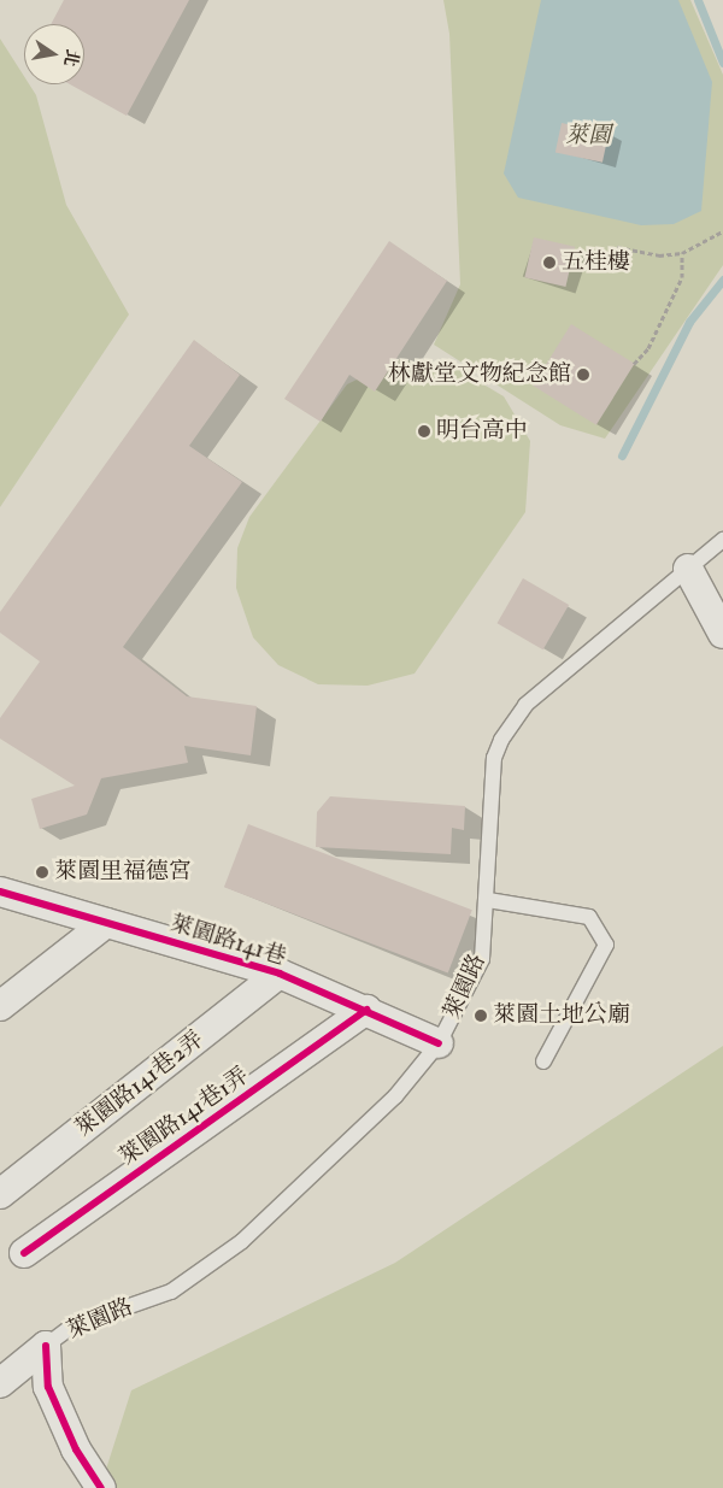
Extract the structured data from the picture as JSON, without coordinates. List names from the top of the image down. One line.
{"streets":{"street":["萊園路141巷","萊園路","萊園路141巷2弄","萊園路141巷1弄"]},"crossings":[["萊園路141巷","萊園路"],["萊園路141巷","萊園路141巷2弄"],["萊園路141巷","萊園路141巷1弄"]],"parks":["萊園"],"places":["五桂樓","林獻堂文物紀念館","明台高中","萊園里福德宮","萊園土地公廟"],"north":"right"}
